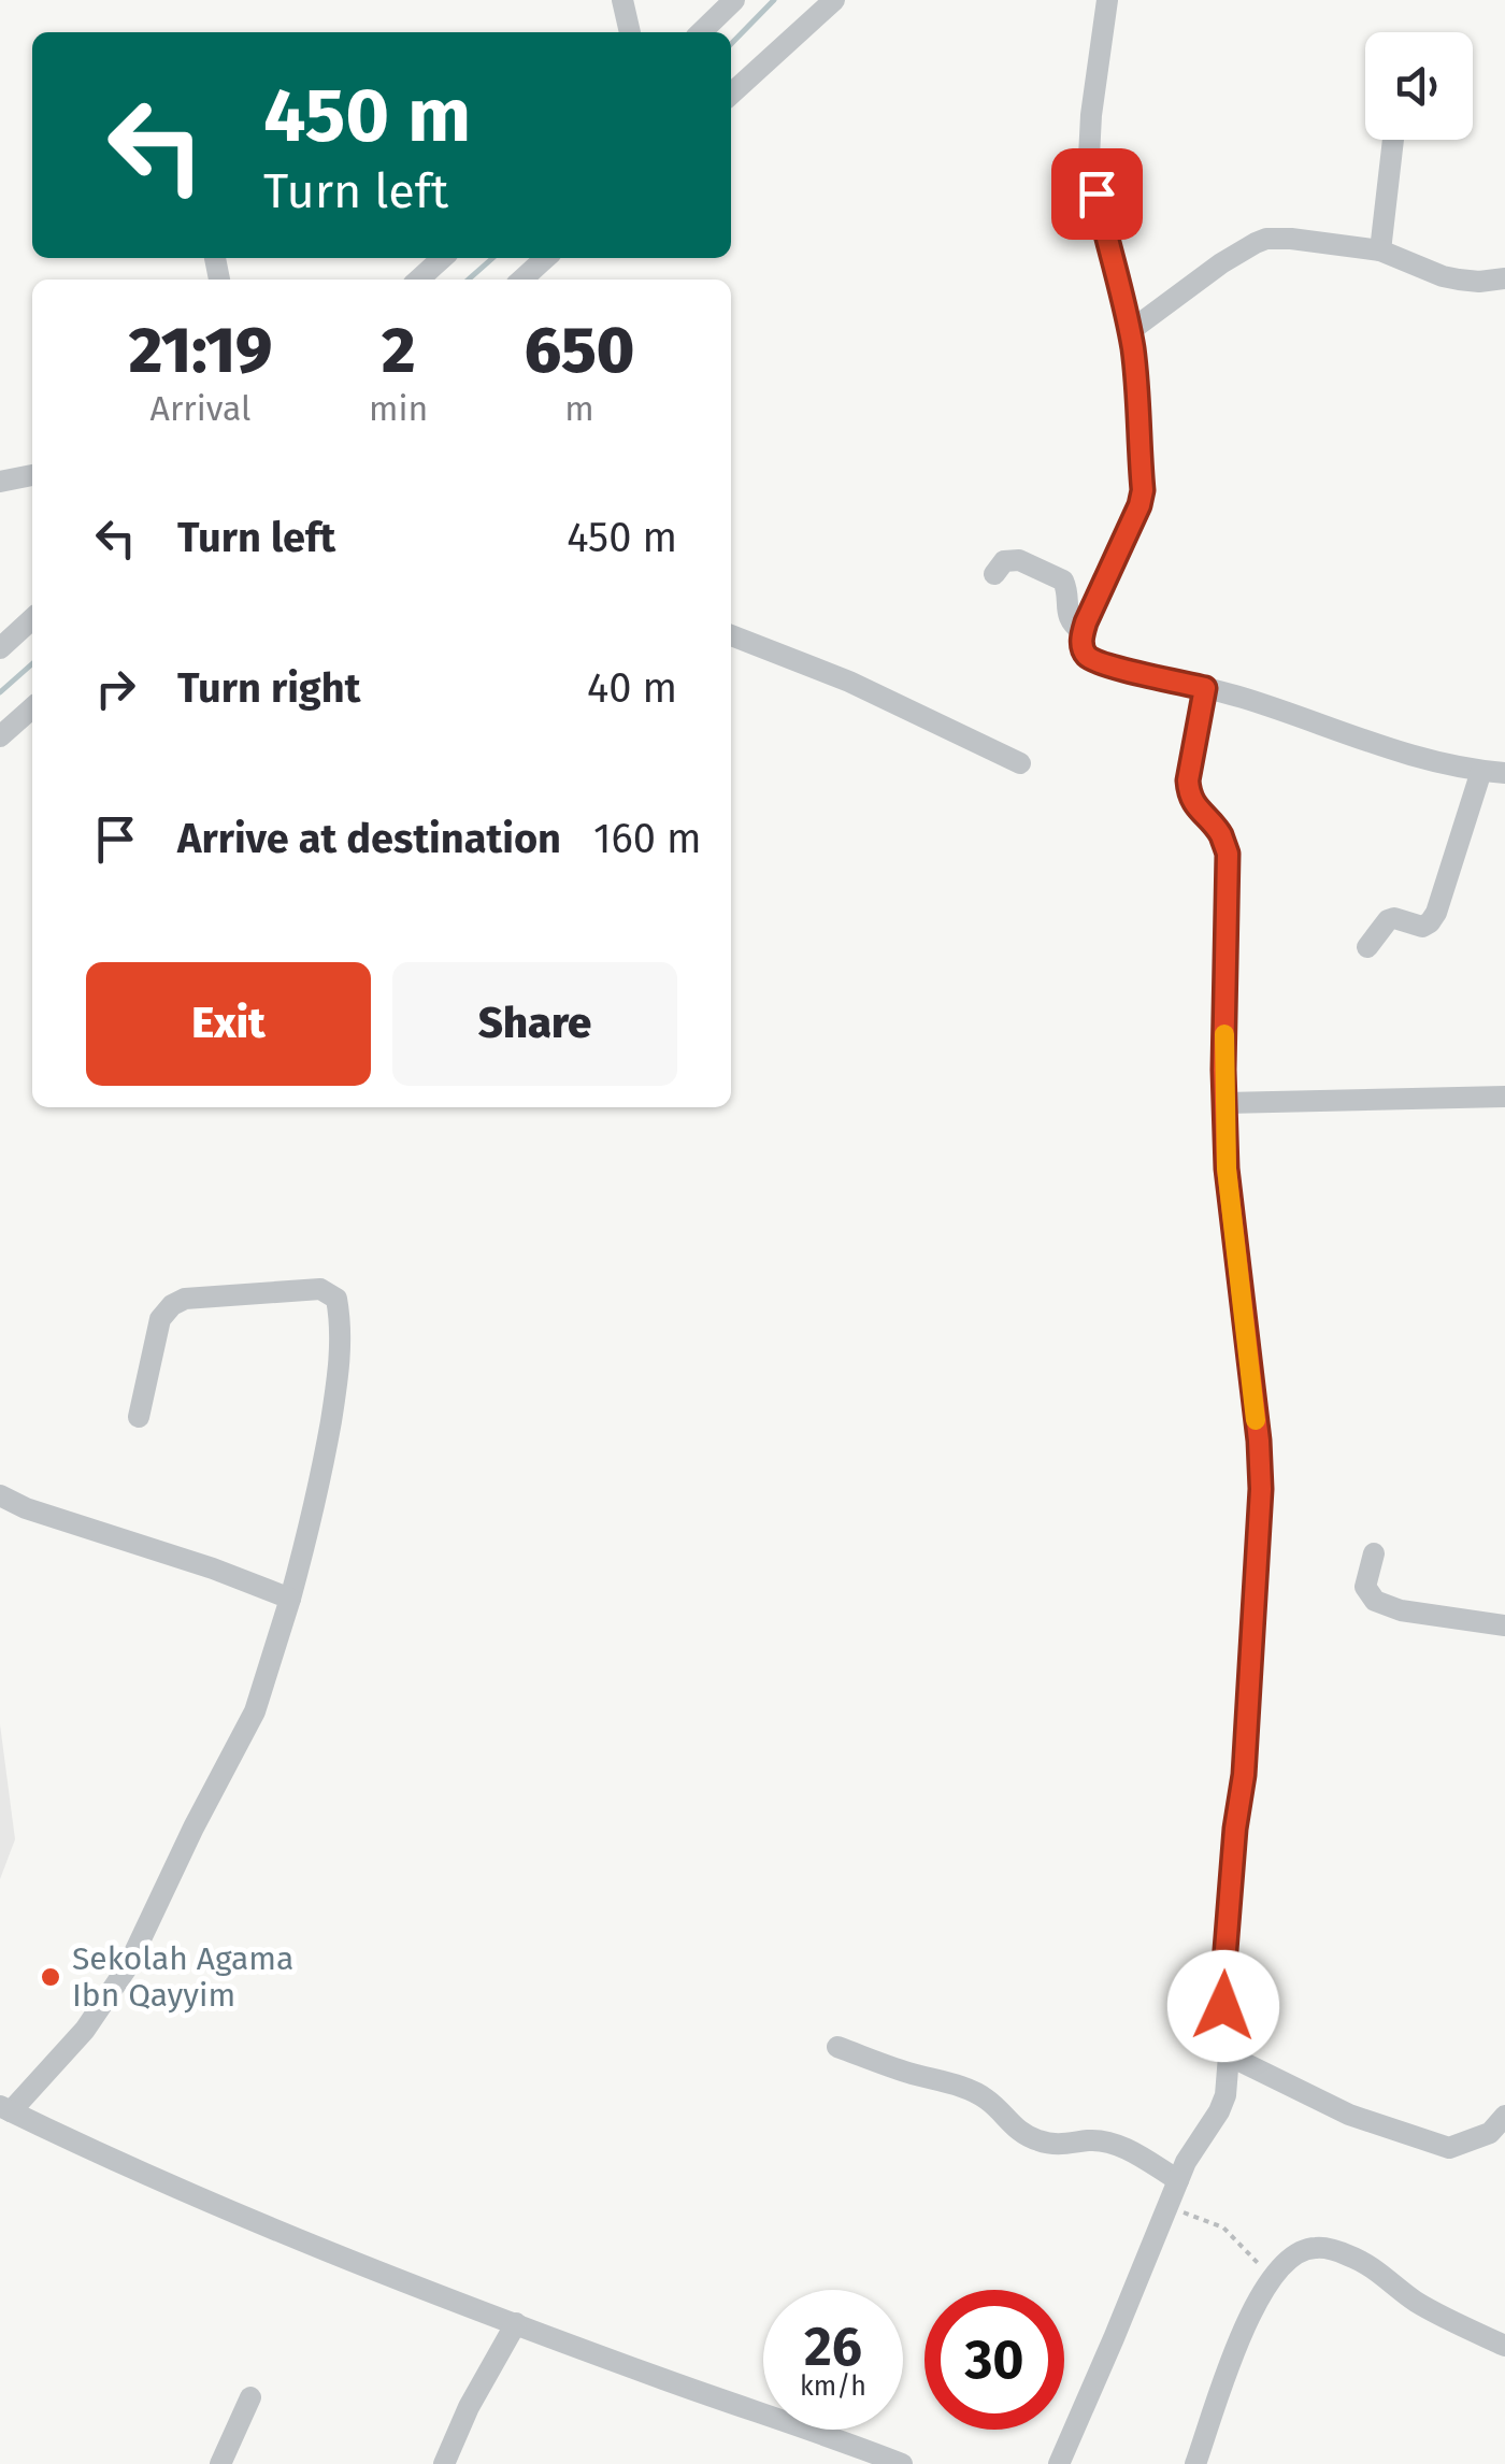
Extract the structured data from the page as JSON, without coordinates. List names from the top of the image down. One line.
{"places":["Sekolah Agama Ibn Qayyim"],"page":{"turn":["450 m","Turn left"],"eta":["21:19","Arrival","2","min","650","m"],"list":[{"name":"Turn left","value":"450 m"},{"name":"Turn right","value":"40 m"},{"name":"Arrive at destination","value":"160 m"}],"buttons":["Exit","Share"],"speed":"26 km/h","limit":"30"}}
